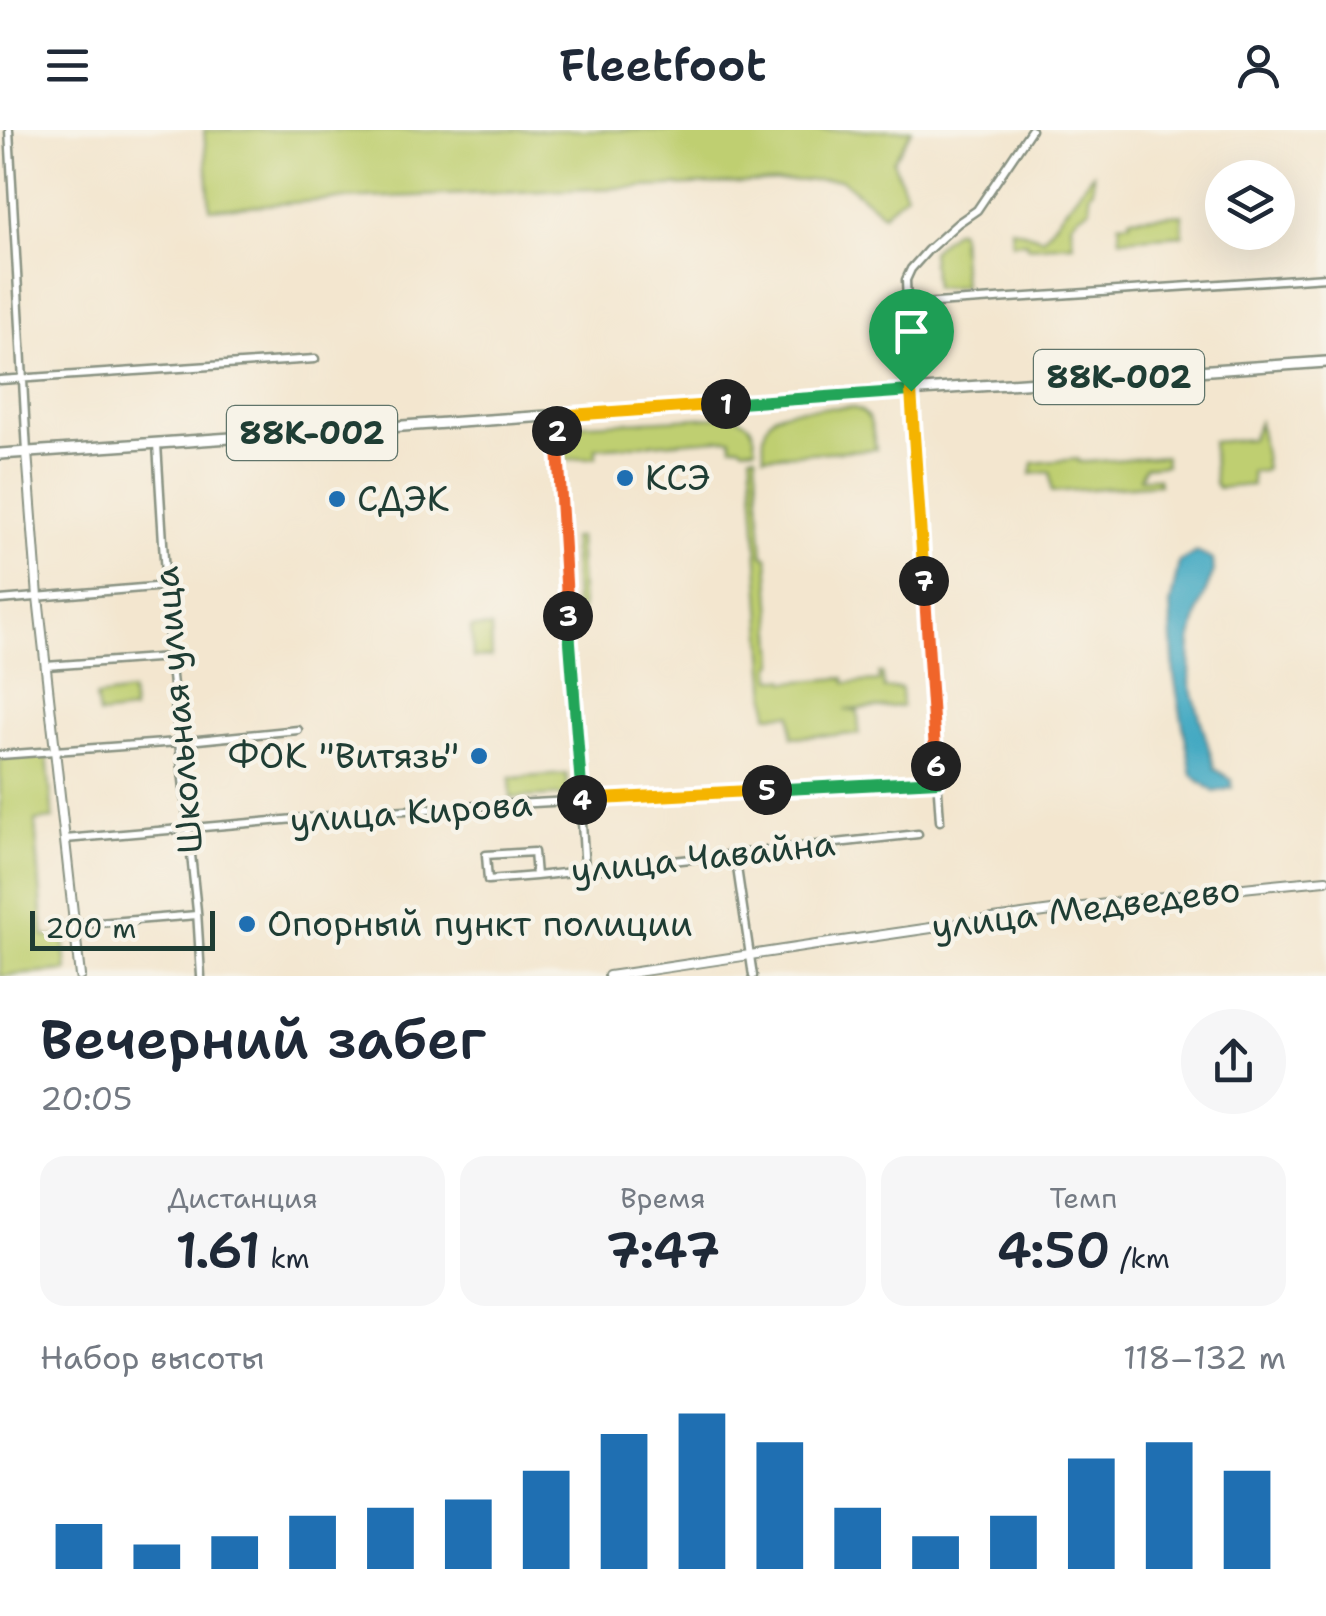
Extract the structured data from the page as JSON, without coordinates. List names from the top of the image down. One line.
{"streets":{"main road":["88К-002"],"street":["Школьная улица","улица Кирова","улица Чавайна","улица Медведево"]},"crossings":[["88К-002","Школьная улица"],["Школьная улица","улица Кирова"]],"places":["КСЭ","СДЭК","ФОК \"Витязь\"","Опорный пункт полиции"],"scale_bar":"200 m","page":{"header":"Fleetfoot","pins":["1","2","7","3","6","5","4"],"scale":"200 m","heading":["Вечерний забег","20:05"],"stats":[["Дистанция","1.61 km"],["Время","7:47"],["Темп","4:50 /km"]],"chart":["Набор высоты","118–132 m"]}}
